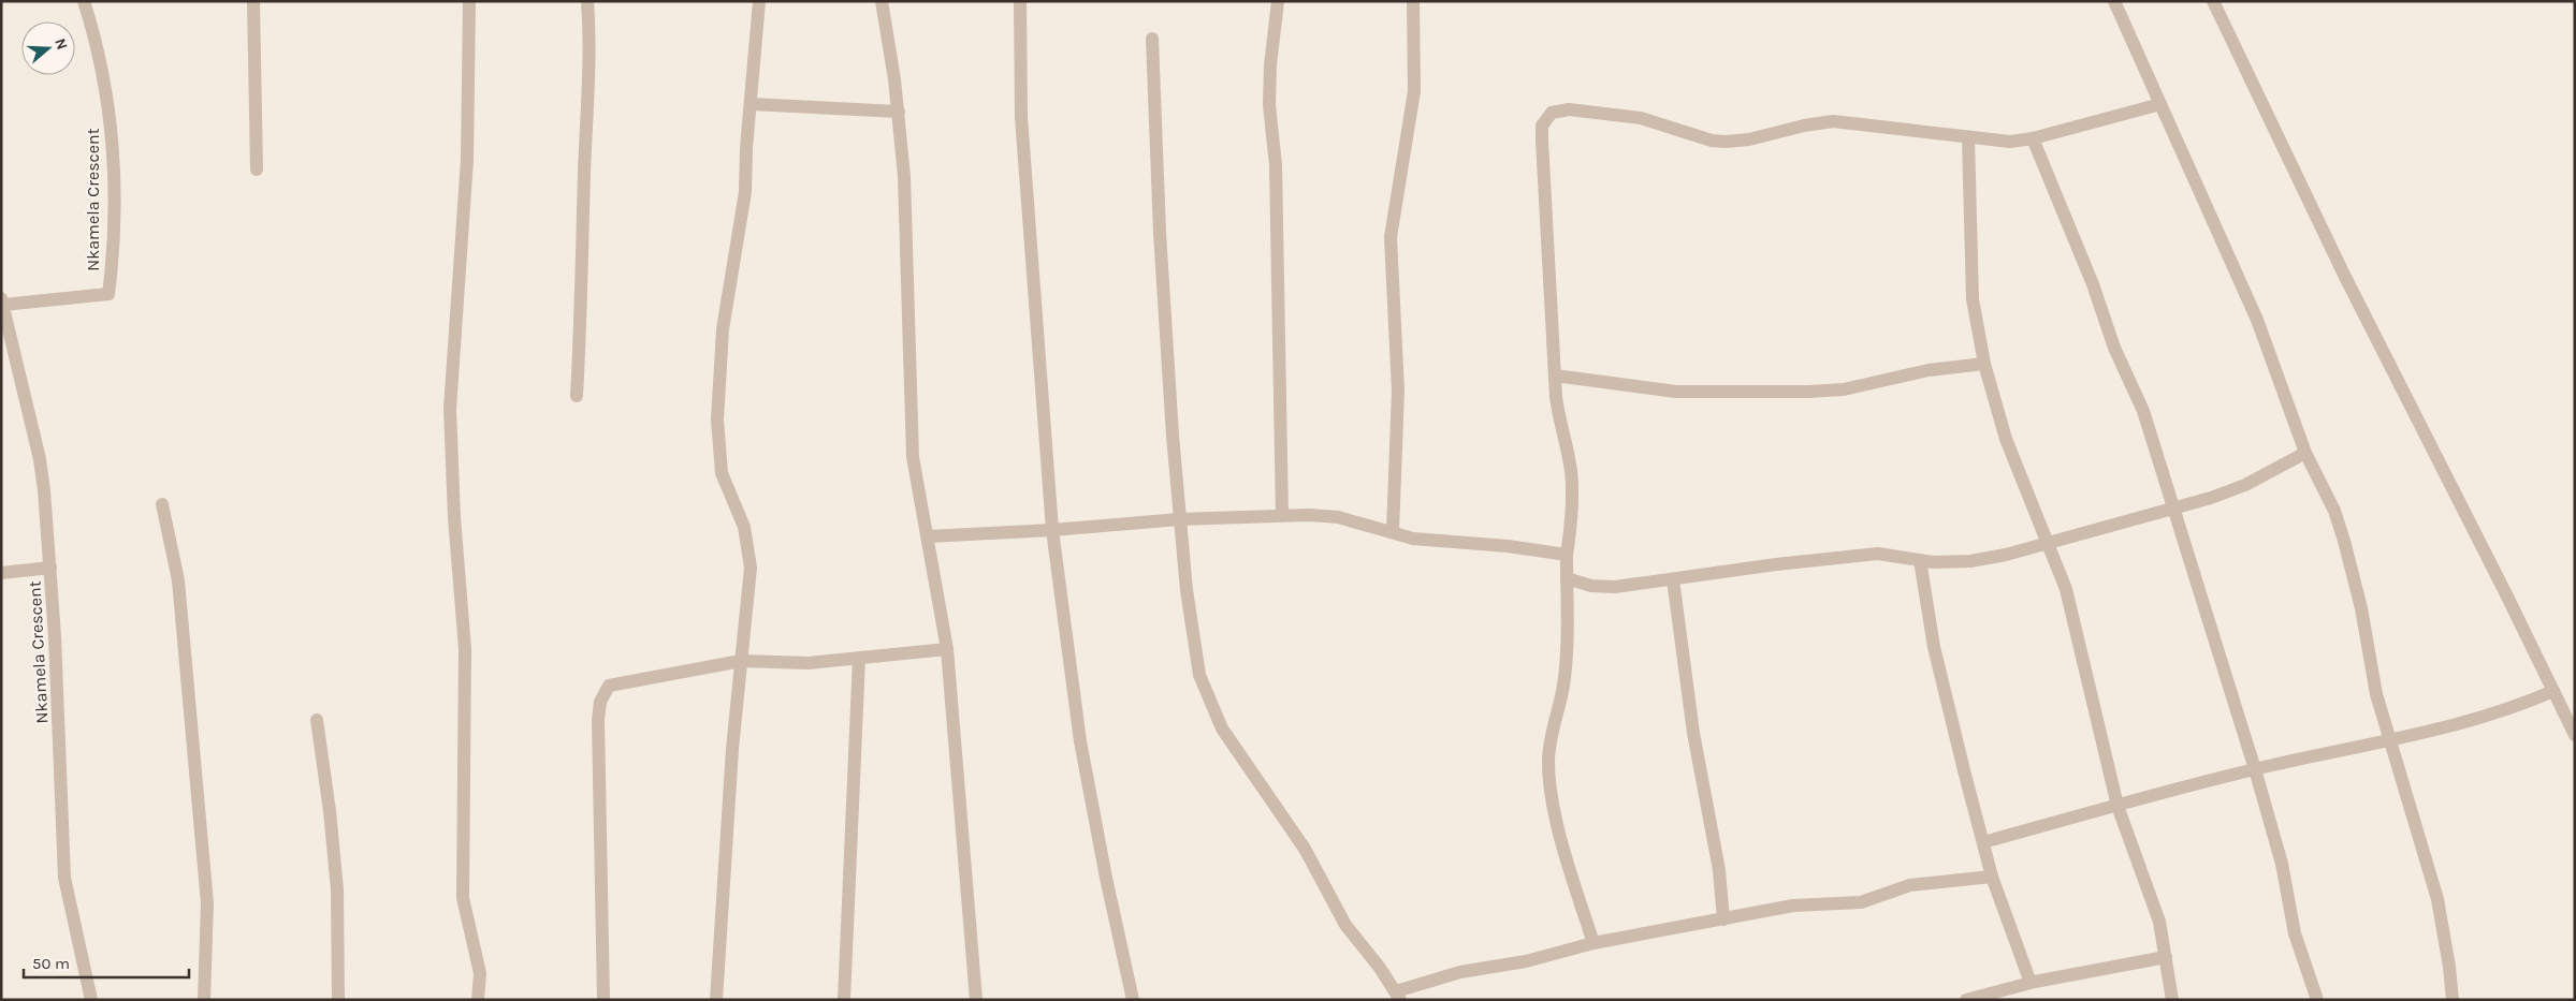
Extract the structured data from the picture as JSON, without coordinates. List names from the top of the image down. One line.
{"streets":{"street":["Nkamela Crescent"]},"scale_bar":"50 m","north":"right"}
